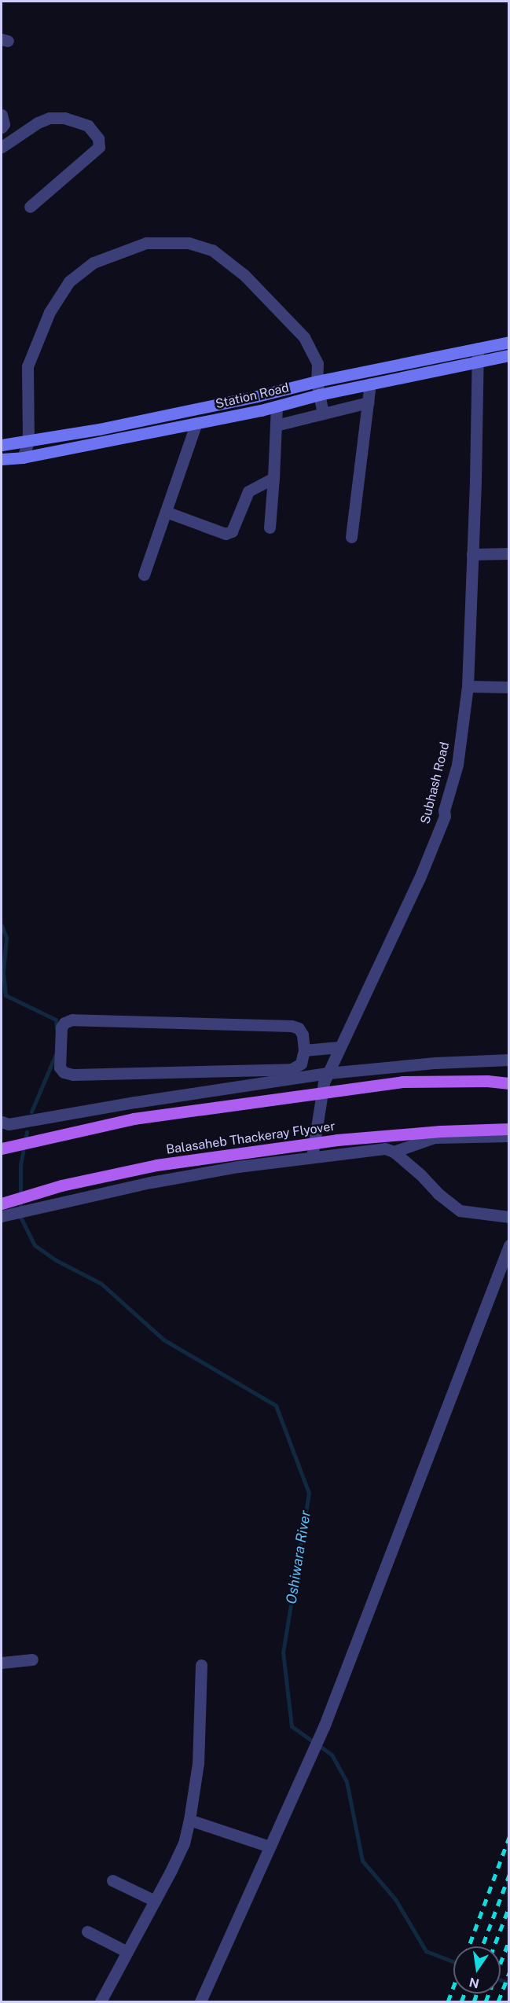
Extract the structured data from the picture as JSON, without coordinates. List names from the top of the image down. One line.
{"streets":{"main road":["Balasaheb Thackeray Flyover"],"street":["Station Road","Subhash Road"]},"crossings":[["Station Road","Subhash Road"]],"water":["Oshiwara River"],"north":"bottom"}
